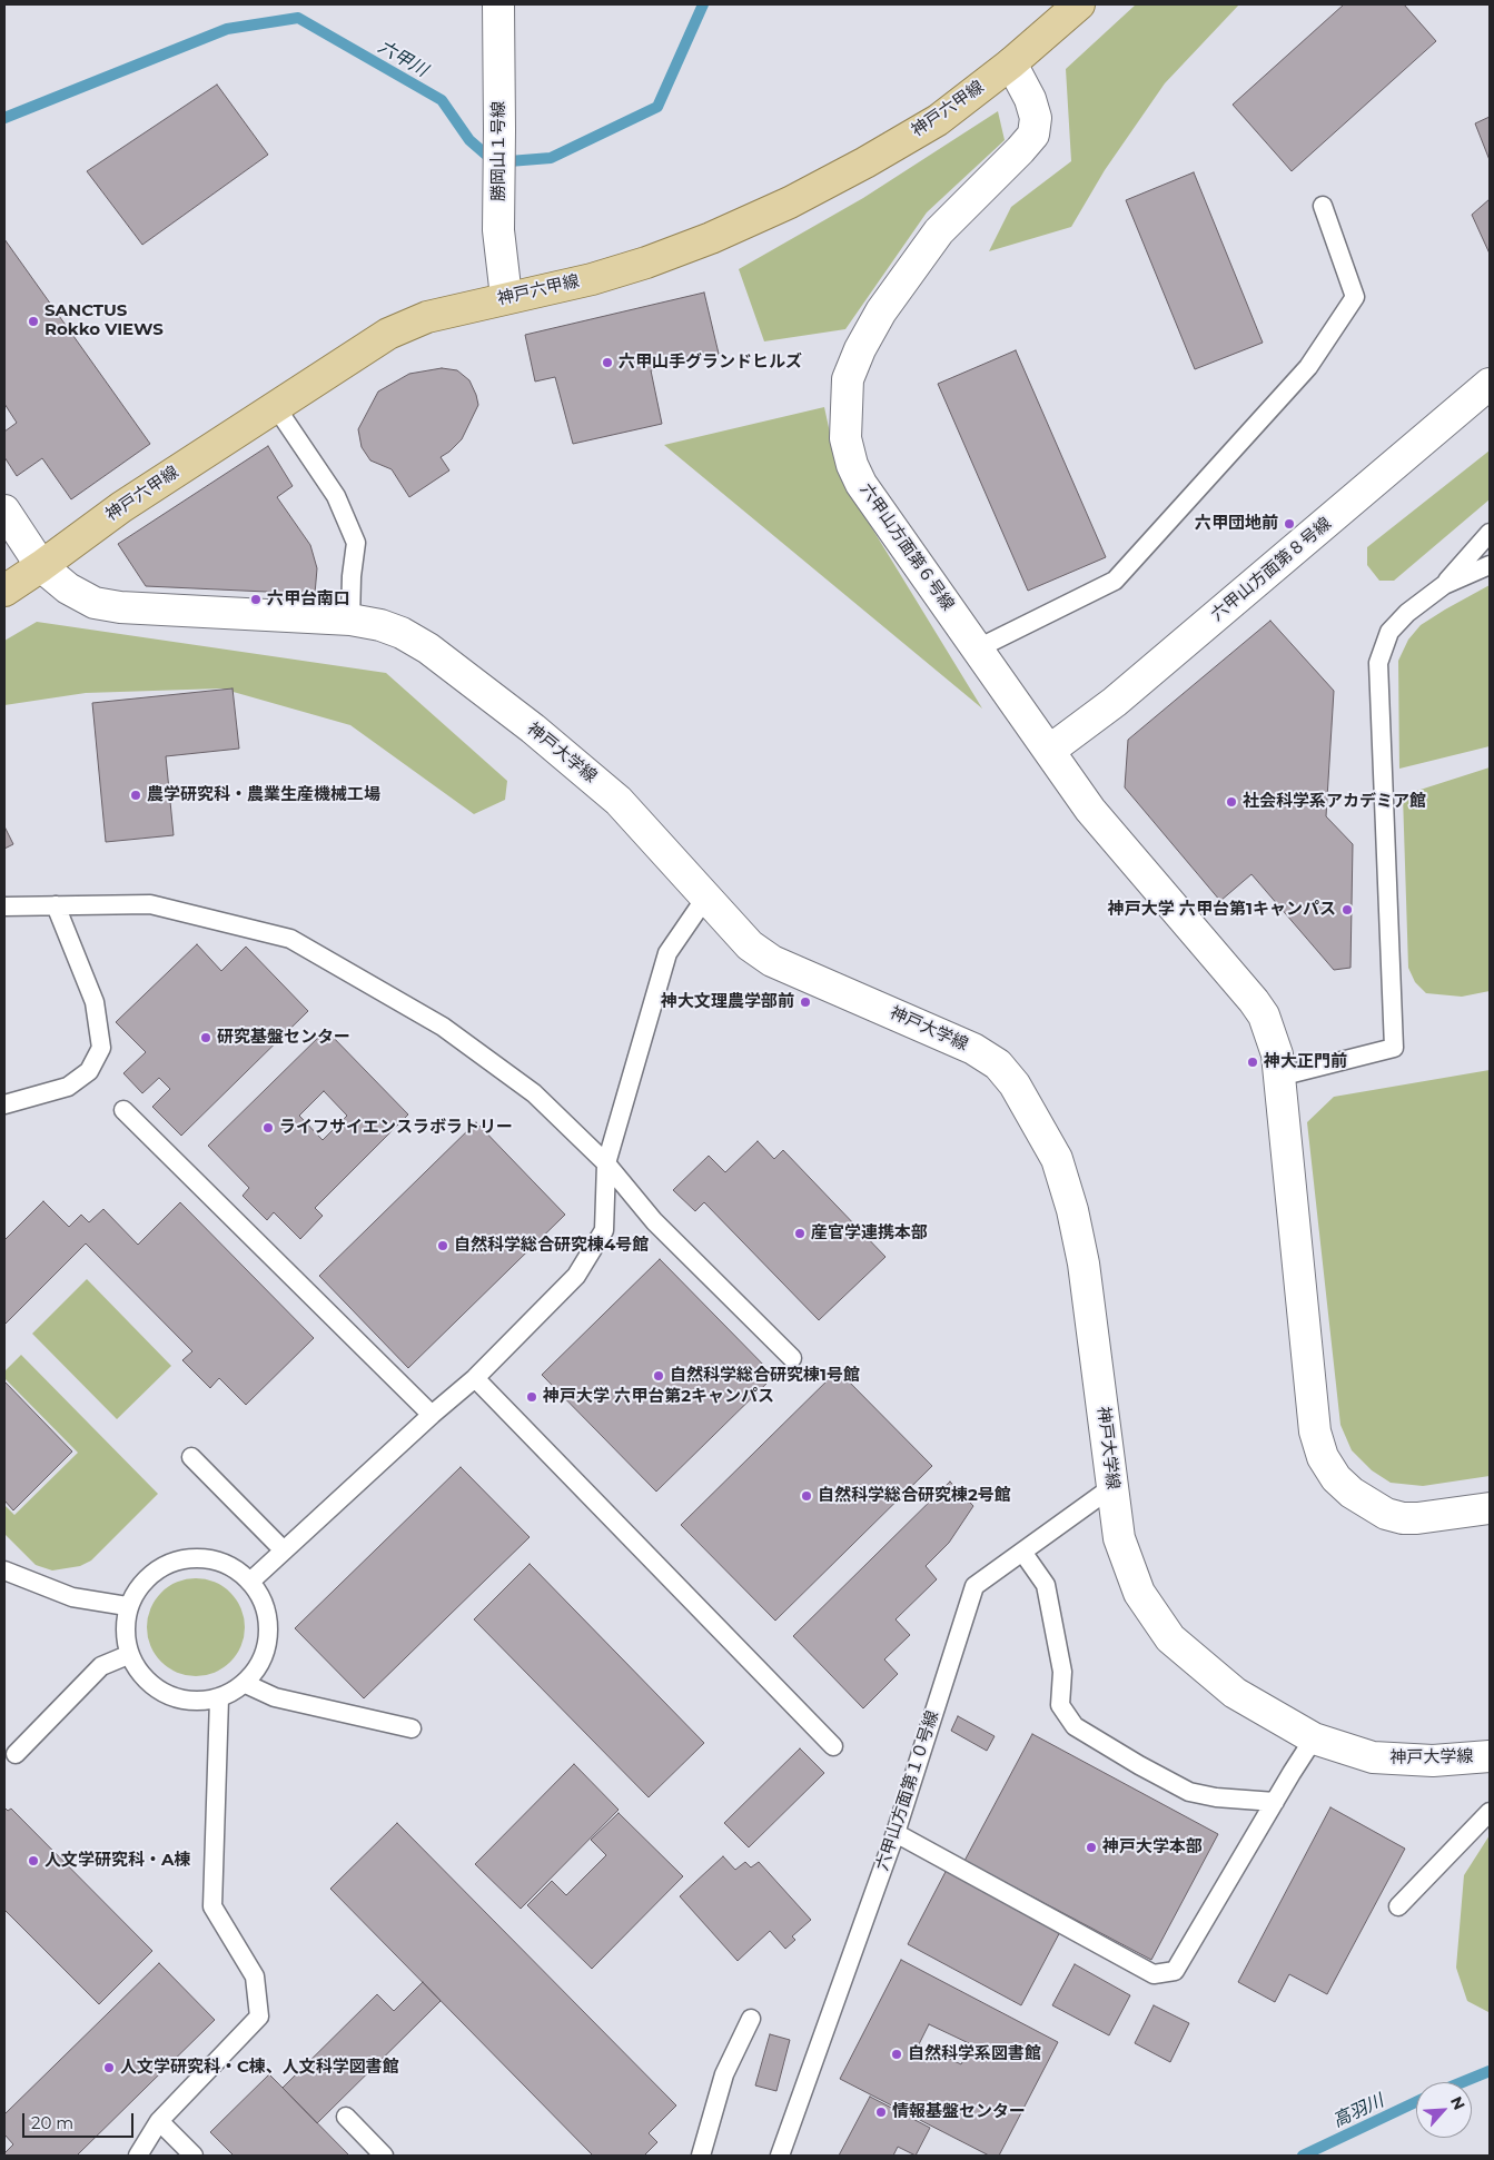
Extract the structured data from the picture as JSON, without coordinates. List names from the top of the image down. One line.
{"streets":{"main road":["神戸六甲線"],"street":["勝岡山１号線","六甲山方面第６号線","六甲山方面第８号線","神戸大学線"],"lane":["六甲山方面第１０号線"]},"crossings":[["神戸六甲線","勝岡山１号線"],["神戸六甲線","六甲山方面第６号線"],["神戸六甲線","神戸大学線"],["六甲山方面第６号線","六甲山方面第８号線"],["神戸大学線","六甲山方面第１０号線"]],"water":["六甲川","高羽川"],"places":["SANCTUS Rokko VIEWS","六甲山手グランドヒルズ","六甲団地前","六甲台南口","農学研究科・農業生産機械工場","社会科学系アカデミア館","神戸大学 六甲台第1キャンパス","神大文理農学部前","研究基盤センター","神大正門前","ライフサイエンスラボラトリー","産官学連携本部","自然科学総合研究棟4号館","自然科学総合研究棟1号館","神戸大学 六甲台第2キャンパス","自然科学総合研究棟2号館","神戸大学本部","人文学研究科・A棟","自然科学系図書館","人文学研究科・C棟、人文科学図書館","情報基盤センター"],"scale_bar":"20 m","north":"top right"}
